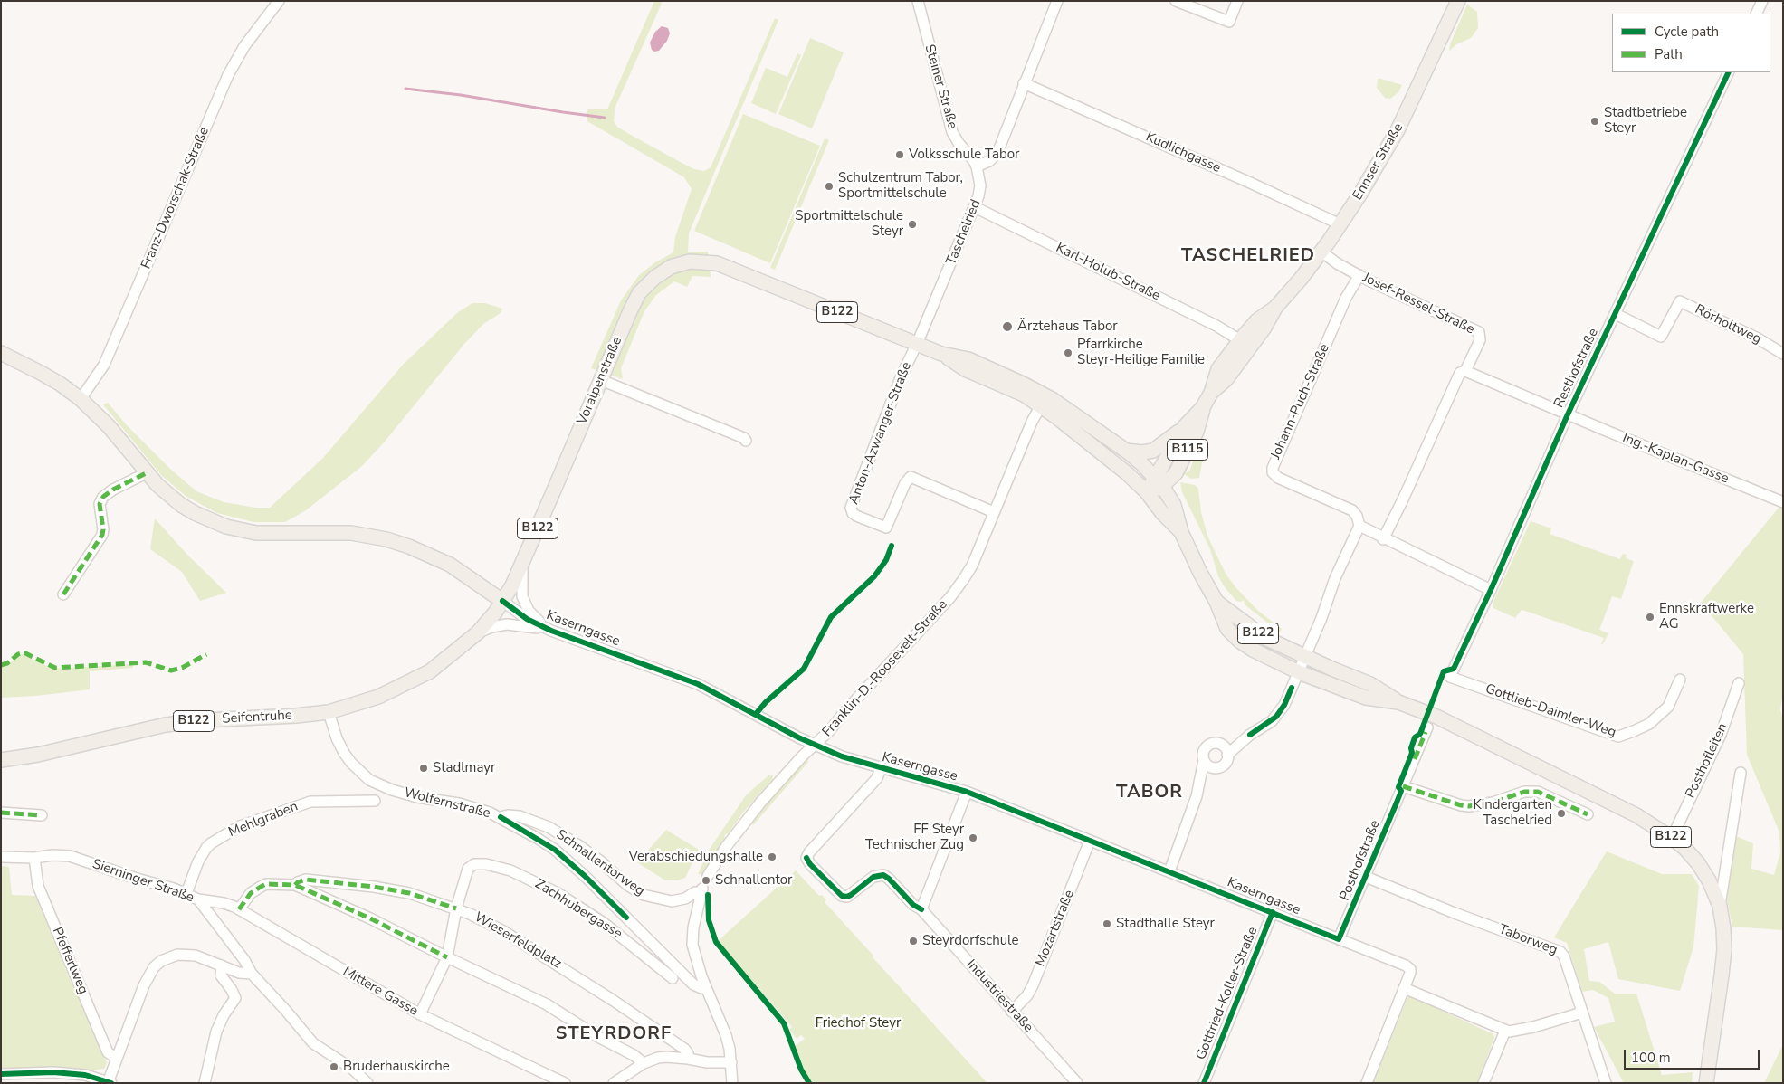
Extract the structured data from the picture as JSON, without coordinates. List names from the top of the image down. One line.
{"streets":{"main road":["Ennser Straße","B122","Voralpenstraße","B115","Seifentruhe"],"street":["Steiner Straße","Kudlichgasse","Franz-Dworschak-Straße","Taschelried","Karl-Holub-Straße","Josef-Ressel-Straße","Rörholtweg","Resthofstraße","Johann-Puch-Straße","Anton-Azwanger-Straße","Ing.-Kaplan-Gasse","Kaserngasse","Franklin-D.-Roosevelt-Straße","Gottlieb-Daimler-Weg","Posthofleiten","Wolfernstraße","Mehlgraben","Posthofstraße","Schnallentorweg","Sierninger Straße","Zachhubergasse","Mozartstraße","Taborweg","Wieserfeldplatz","Pfefferlweg","Mittere Gasse","Gottfried-Koller-Straße","Industriestraße"]},"crossings":[["Steiner Straße","Taschelried"],["Kudlichgasse","Ennser Straße"],["Ennser Straße","Karl-Holub-Straße"],["Ennser Straße","Josef-Ressel-Straße"],["Ennser Straße","B122"],["Taschelried","Karl-Holub-Straße"],["Taschelried","B122"],["Taschelried","Voralpenstraße"],["Taschelried","Anton-Azwanger-Straße"],["Josef-Ressel-Straße","Johann-Puch-Straße"],["B122","Voralpenstraße"],["B122","Anton-Azwanger-Straße"],["B122","Franklin-D.-Roosevelt-Straße"],["B122","Posthofleiten"],["Rörholtweg","Resthofstraße"],["Resthofstraße","Johann-Puch-Straße"],["Resthofstraße","Ing.-Kaplan-Gasse"],["Resthofstraße","Gottlieb-Daimler-Weg"],["Voralpenstraße","Anton-Azwanger-Straße"],["Voralpenstraße","Kaserngasse"],["Voralpenstraße","Seifentruhe"],["Anton-Azwanger-Straße","Franklin-D.-Roosevelt-Straße"],["Kaserngasse","Franklin-D.-Roosevelt-Straße"],["Kaserngasse","Posthofstraße"],["Kaserngasse","Mozartstraße"],["Kaserngasse","Gottfried-Koller-Straße"],["Kaserngasse","Industriestraße"],["Seifentruhe","Wolfernstraße"],["Wolfernstraße","Schnallentorweg"],["Mehlgraben","Sierninger Straße"],["Posthofstraße","Taborweg"],["Sierninger Straße","Pfefferlweg"],["Sierninger Straße","Mittere Gasse"],["Zachhubergasse","Wieserfeldplatz"],["Zachhubergasse","Mittere Gasse"],["Mozartstraße","Industriestraße"],["Wieserfeldplatz","Mittere Gasse"]],"districts":["TASCHELRIED","TABOR","STEYRDORF"],"parks":["Friedhof Steyr"],"places":["Stadtbetriebe Steyr","Volksschule Tabor","Schulzentrum Tabor, Sportmittelschule","Sportmittelschule Steyr","Ärztehaus Tabor","Pfarrkirche Steyr-Heilige Familie","Ennskraftwerke AG","Stadlmayr","Kindergarten Taschelried","FF Steyr Technischer Zug","Verabschiedungshalle","Schnallentor","Stadthalle Steyr","Steyrdorfschule","Bruderhauskirche"],"legend":["Cycle path","Path"],"scale_bar":"100 m"}
